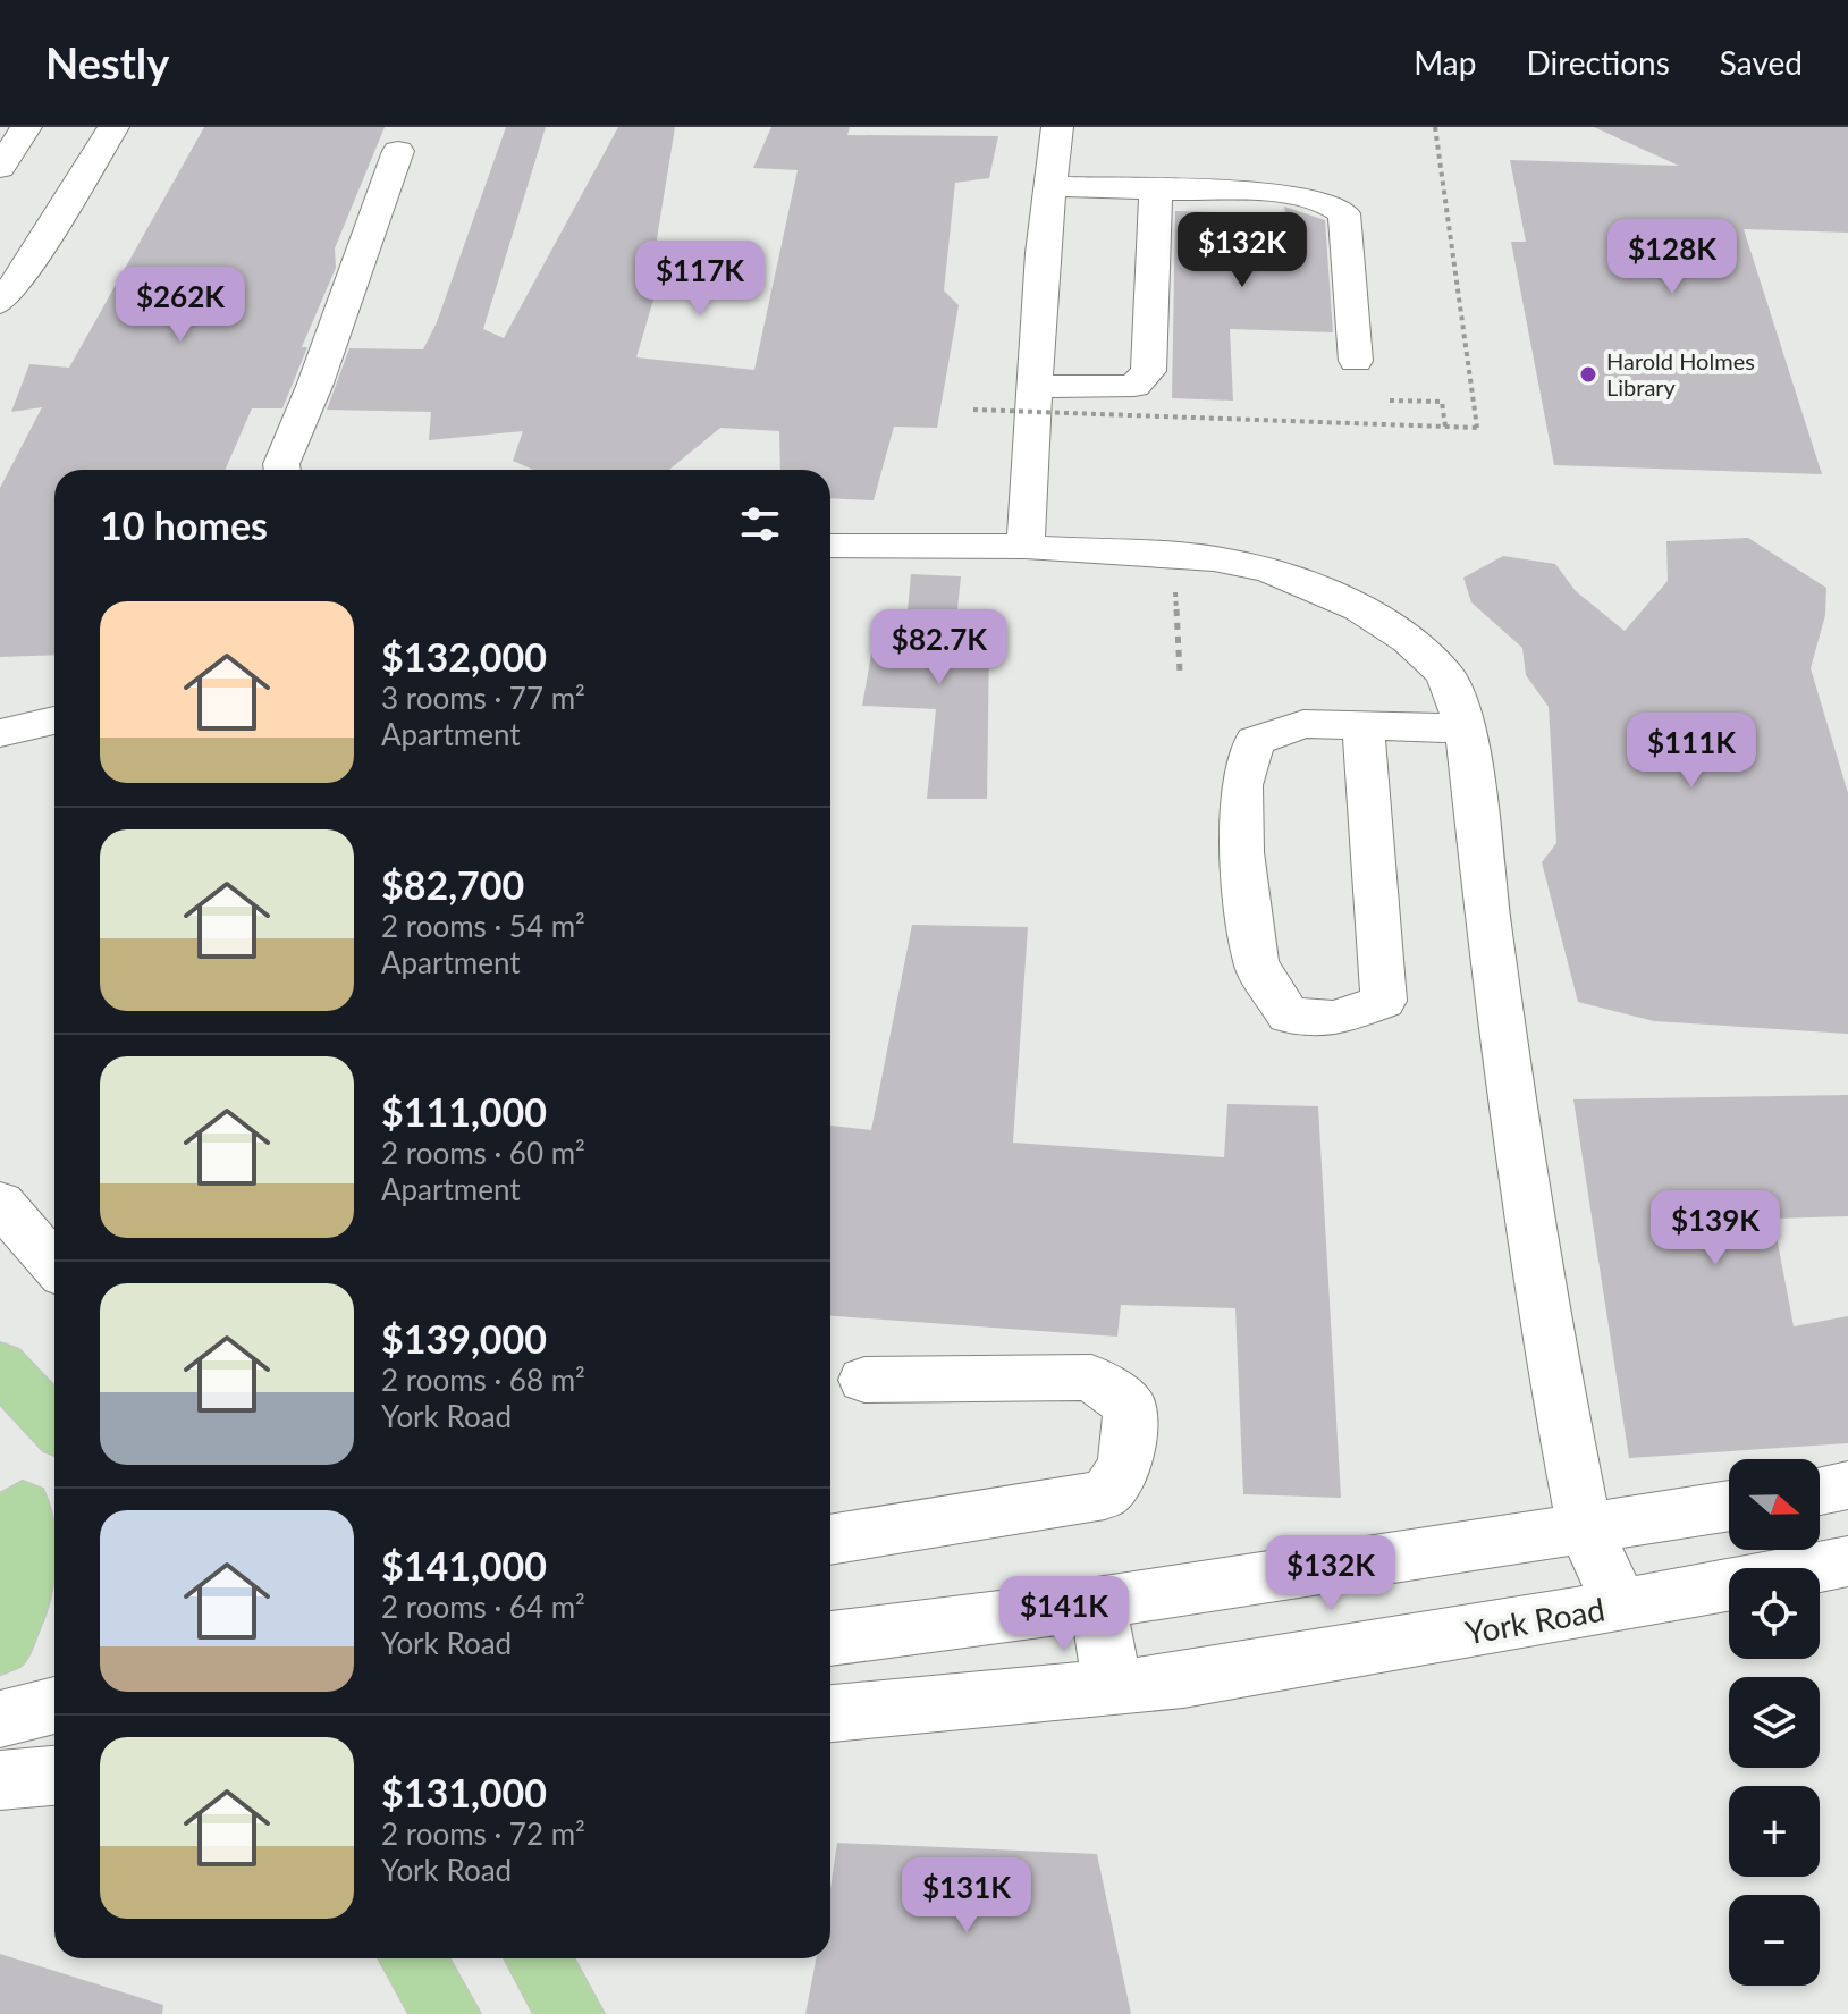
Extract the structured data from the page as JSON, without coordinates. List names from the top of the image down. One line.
{"streets":{"street":["York Road"]},"places":["Harold Holmes Library"],"north":"right","page":{"header":"Nestly","nav":["Map","Directions","Saved"],"price":["$132K","$128K","$117K","$262K","$82.7K","$111K","$139K","$132K","$141K","$131K"],"heading":"10 homes","list":[{"name":"$132,000","note":"3 rooms · 77 m² · Apartment"},{"name":"$82,700","note":"2 rooms · 54 m² · Apartment"},{"name":"$111,000","note":"2 rooms · 60 m² · Apartment"},{"name":"$139,000","note":"2 rooms · 68 m² · York Road"},{"name":"$141,000","note":"2 rooms · 64 m² · York Road"},{"name":"$131,000","note":"2 rooms · 72 m² · York Road"}],"map_buttons":["+","−"]}}
